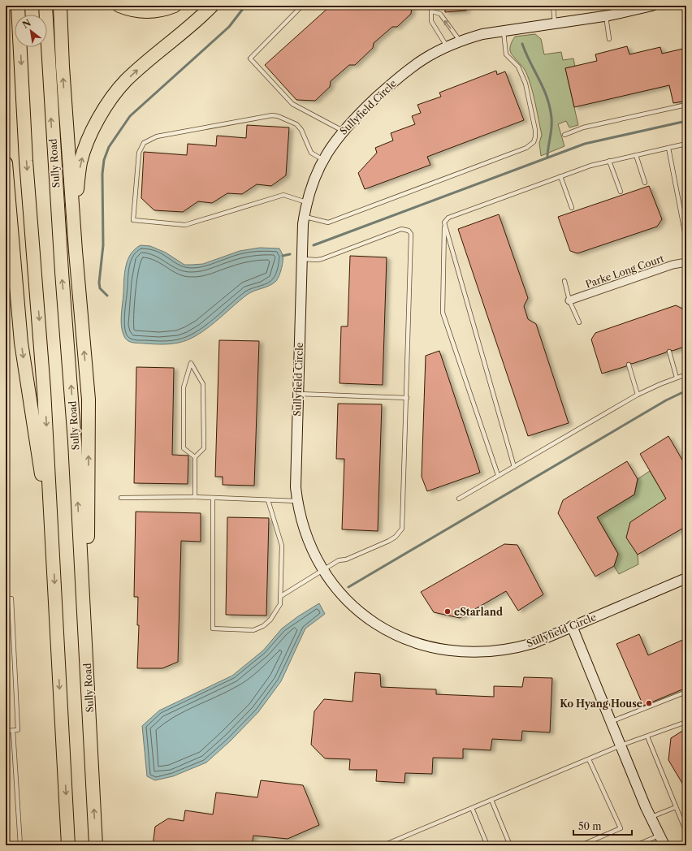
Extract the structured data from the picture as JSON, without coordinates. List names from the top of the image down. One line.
{"streets":{"highway":["Sully Road"],"street":["Sullyfield Circle","Parke Long Court"]},"places":["eStarland","Ko Hyang House"],"scale_bar":"50 m","north":"top left"}
